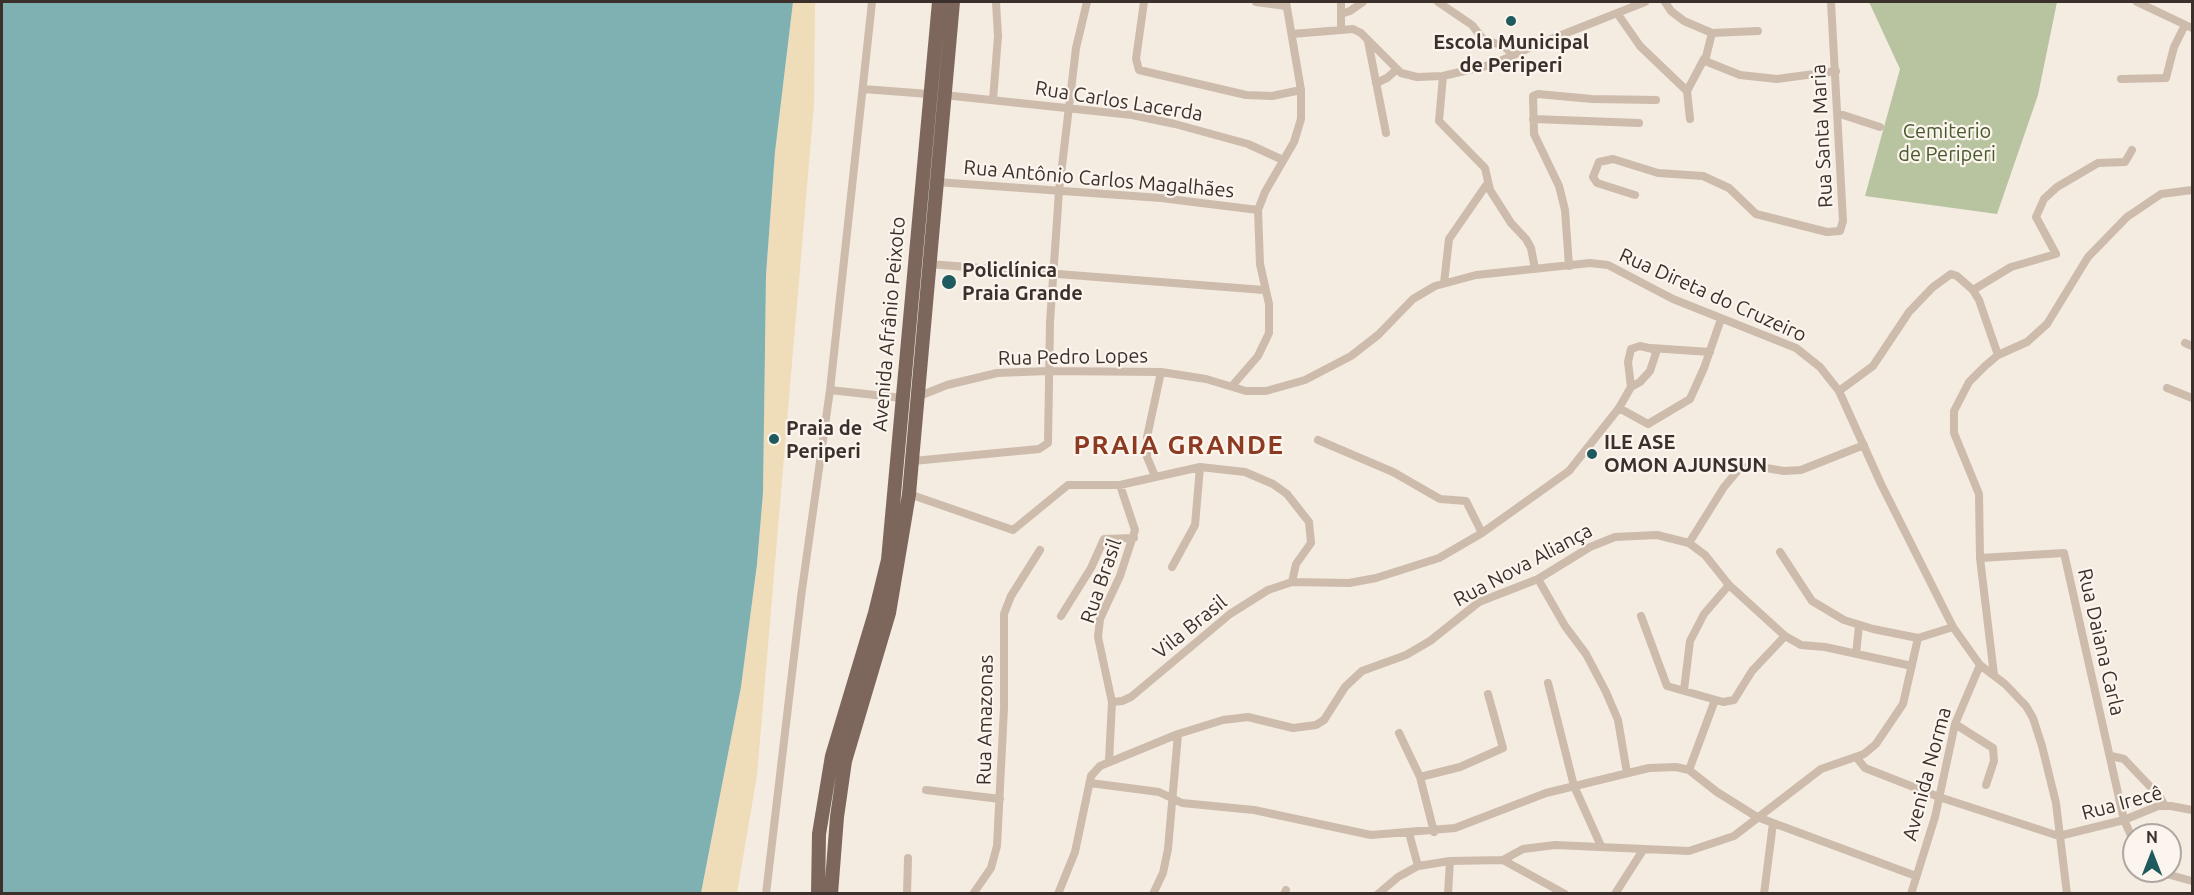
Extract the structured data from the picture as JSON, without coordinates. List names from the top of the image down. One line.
{"streets":{"main road":["Avenida Afrânio Peixoto"],"street":["Rua Carlos Lacerda","Rua Santa Maria","Rua Antônio Carlos Magalhães","Rua Direta do Cruzeiro","Rua Pedro Lopes","Rua Nova Aliança","Rua Brasil","Vila Brasil","Rua Daiana Carla","Rua Amazonas","Avenida Norma","Rua Irecê"]},"crossings":[["Rua Carlos Lacerda","Avenida Afrânio Peixoto"],["Rua Antônio Carlos Magalhães","Avenida Afrânio Peixoto"],["Rua Direta do Cruzeiro","Rua Pedro Lopes"],["Rua Direta do Cruzeiro","Avenida Norma"],["Rua Direta do Cruzeiro","Rua Irecê"],["Avenida Afrânio Peixoto","Rua Pedro Lopes"],["Rua Nova Aliança","Rua Brasil"],["Rua Brasil","Vila Brasil"],["Rua Daiana Carla","Rua Irecê"]],"districts":["PRAIA GRANDE"],"parks":["Cemiterio de Periperi"],"places":["Escola Municipal de Periperi","Policlínica Praia Grande","Praia de Periperi","ILE ASE OMON AJUNSUN"],"north":"top"}
